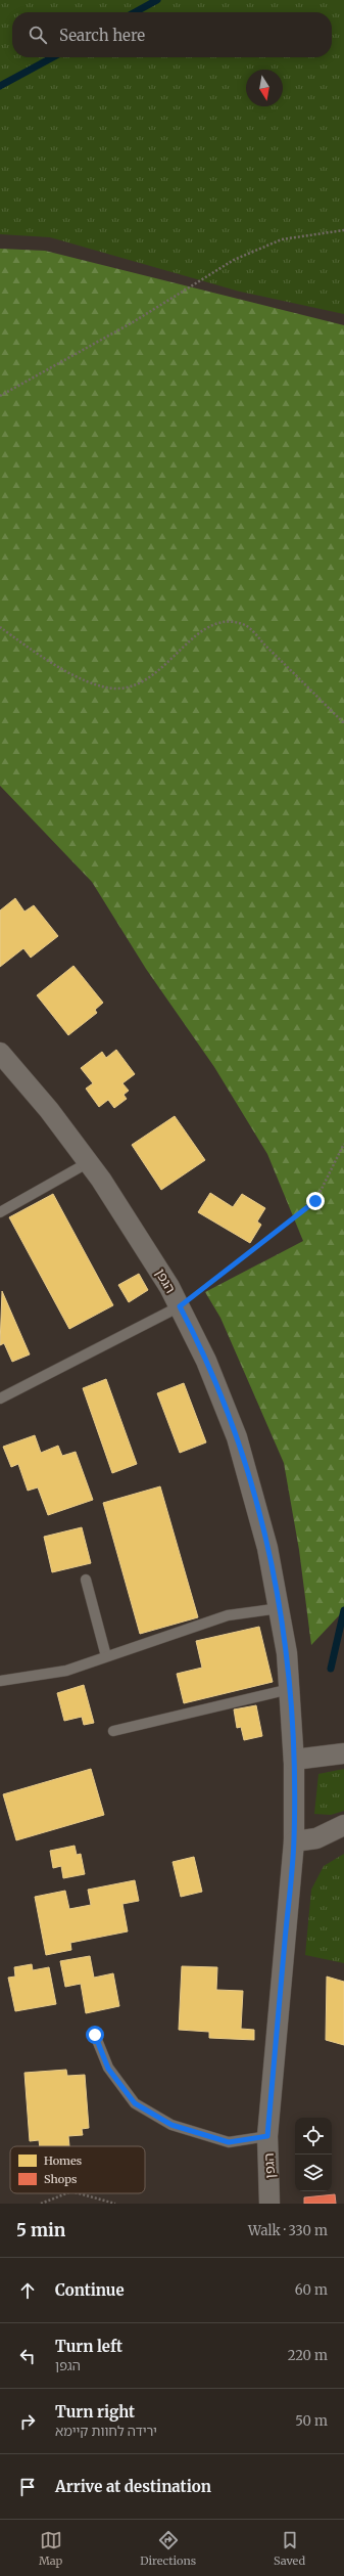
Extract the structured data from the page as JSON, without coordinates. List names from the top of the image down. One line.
{"streets":{"street":["הגפן"]},"legend":["Homes","Shops"],"north":"bottom","page":{"search":"Search here","heading":["5 min","Walk · 330 m"],"list":[["Continue","60 m"],["Turn left","הגפן","220 m"],["Turn right","ירידה לחוות קיימא","50 m"],"Arrive at destination"],"nav":["Map","Directions","Saved"]}}
